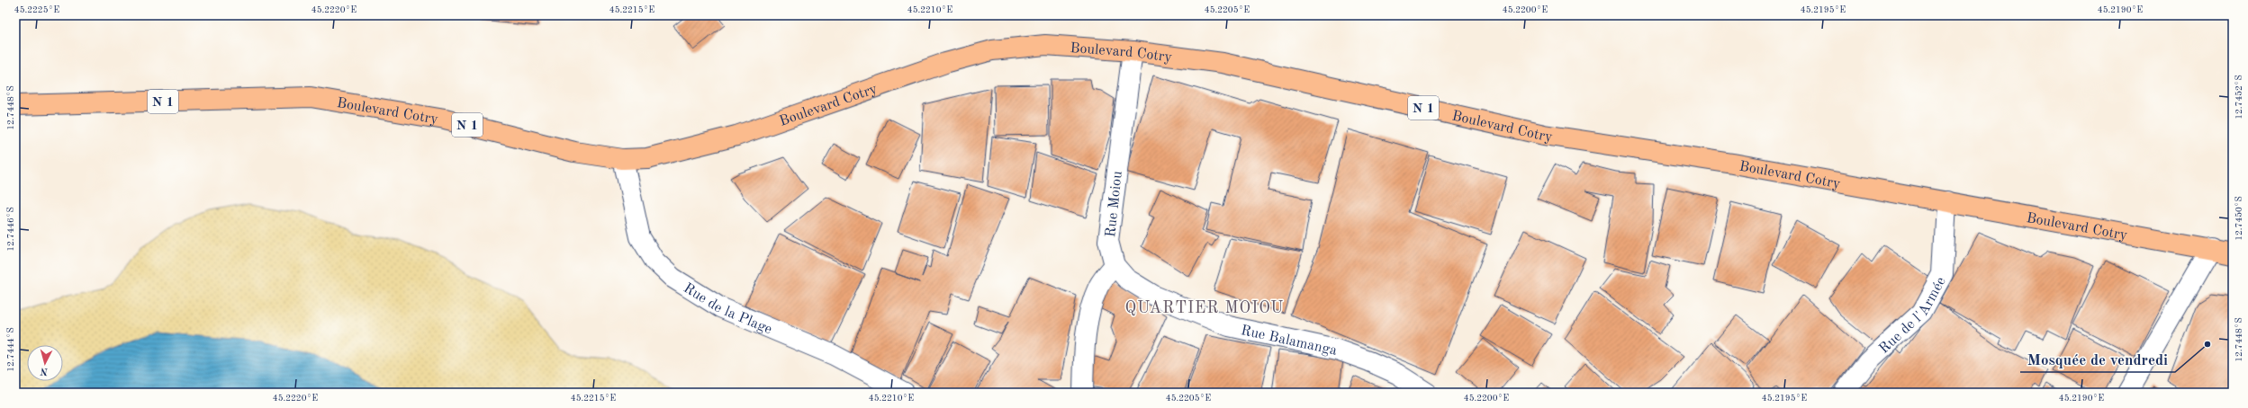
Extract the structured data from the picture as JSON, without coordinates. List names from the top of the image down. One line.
{"streets":{"main road":["Boulevard Cotry","N 1"],"street":["Rue Moiou","Rue de la Plage","Rue de l'Armée","Rue Balamanga"]},"crossings":[["Boulevard Cotry","Rue Moiou"],["Boulevard Cotry","Rue de la Plage"],["Boulevard Cotry","Rue de l'Armée"],["Rue Moiou","Rue Balamanga"]],"districts":["QUARTIER MOIOU"],"places":["Mosquée de vendredi"],"north":"bottom","coordinates":["45.2225°E","45.2220°E","45.2215°E","45.2210°E","45.2205°E","45.2200°E","45.2195°E","45.2190°E","12.7452°S","12.7448°S","12.7450°S","12.7446°S","12.7444°S"]}
